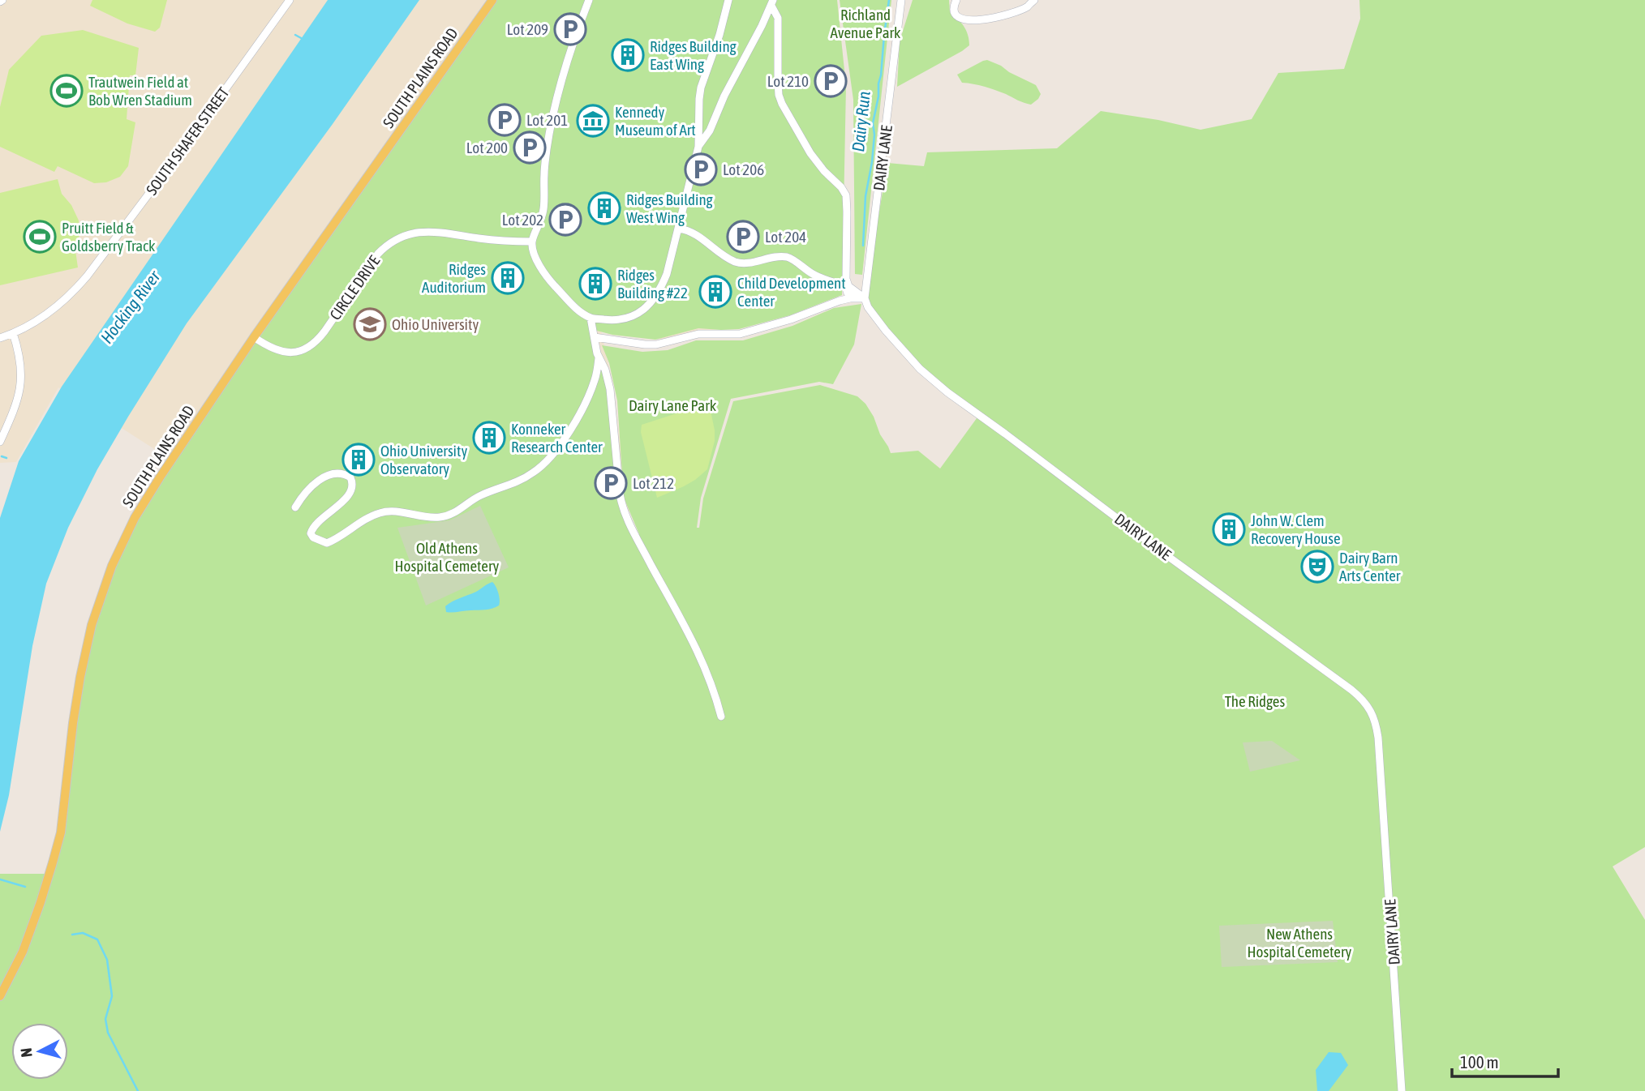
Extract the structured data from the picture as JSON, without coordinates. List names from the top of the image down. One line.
{"streets":{"main road":["SOUTH PLAINS ROAD"],"street":["SOUTH SHAFER STREET","DAIRY LANE","CIRCLE DRIVE"]},"crossings":[["SOUTH PLAINS ROAD","CIRCLE DRIVE"]],"water":["Dairy Run","Hocking River"],"parks":["Richland Avenue Park","Dairy Lane Park","Old Athens Hospital Cemetery","The Ridges","New Athens Hospital Cemetery"],"places":{"parking":["Lot 209","Lot 210","Lot 201","Lot 200","Lot 206","Lot 202","Lot 204","Lot 212"],"building":["Ridges Building East Wing","Ridges Building West Wing","Ridges Auditorium","Ridges Building #22","Child Development Center","Konneker Research Center","Ohio University Observatory","John W. Clem Recovery House"],"sports":["Trautwein Field at Bob Wren Stadium","Pruitt Field & Goldsberry Track"],"museum":["Kennedy Museum of Art"],"school or university":["Ohio University"],"theatre":["Dairy Barn Arts Center"]},"scale_bar":"100 m","north":"left"}
